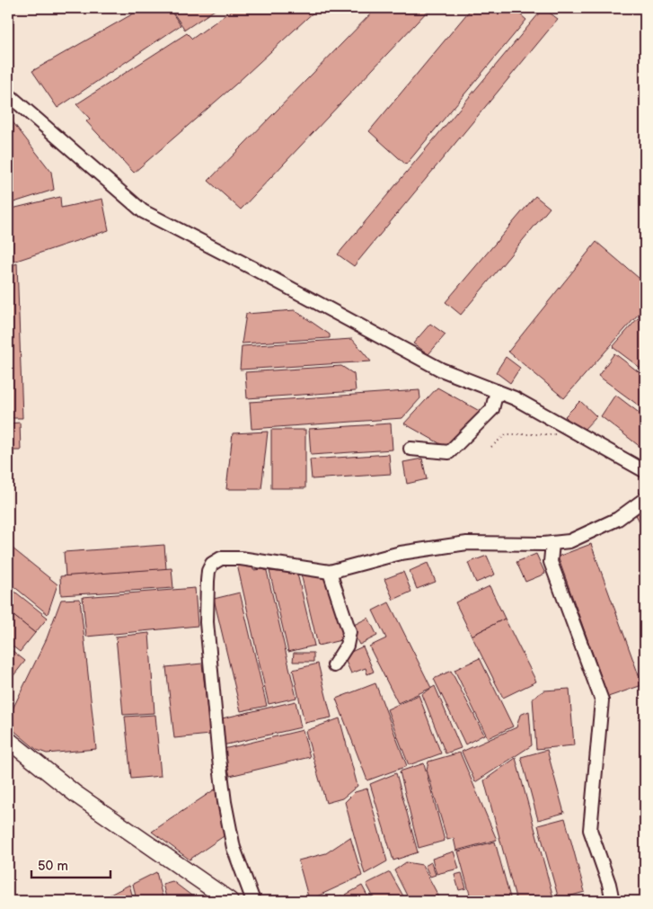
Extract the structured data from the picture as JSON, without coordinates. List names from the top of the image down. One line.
{"scale_bar":"50 m"}
